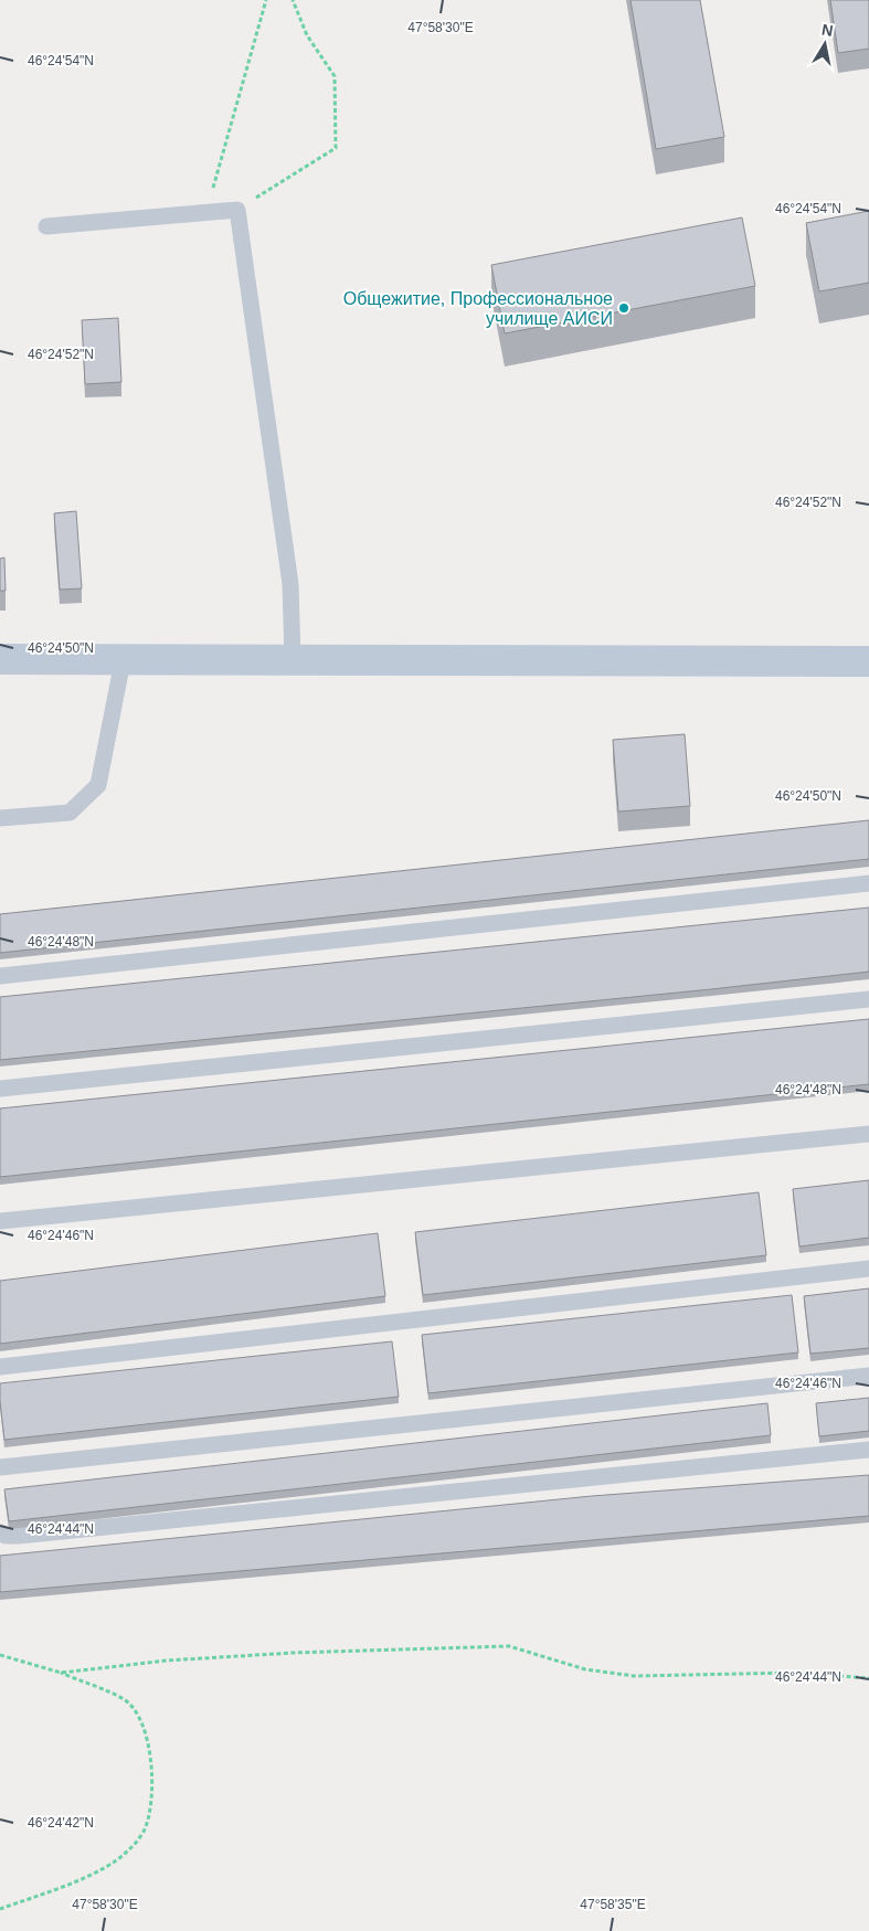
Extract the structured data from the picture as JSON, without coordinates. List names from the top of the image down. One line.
{"places":["Общежитие, Профессиональное училище АИСИ"],"north":"top","coordinates":["47°58'30\"E","46°24'54\"N","46°24'52\"N","46°24'50\"N","46°24'48\"N","46°24'46\"N","46°24'44\"N","46°24'42\"N","47°58'35\"E"]}
